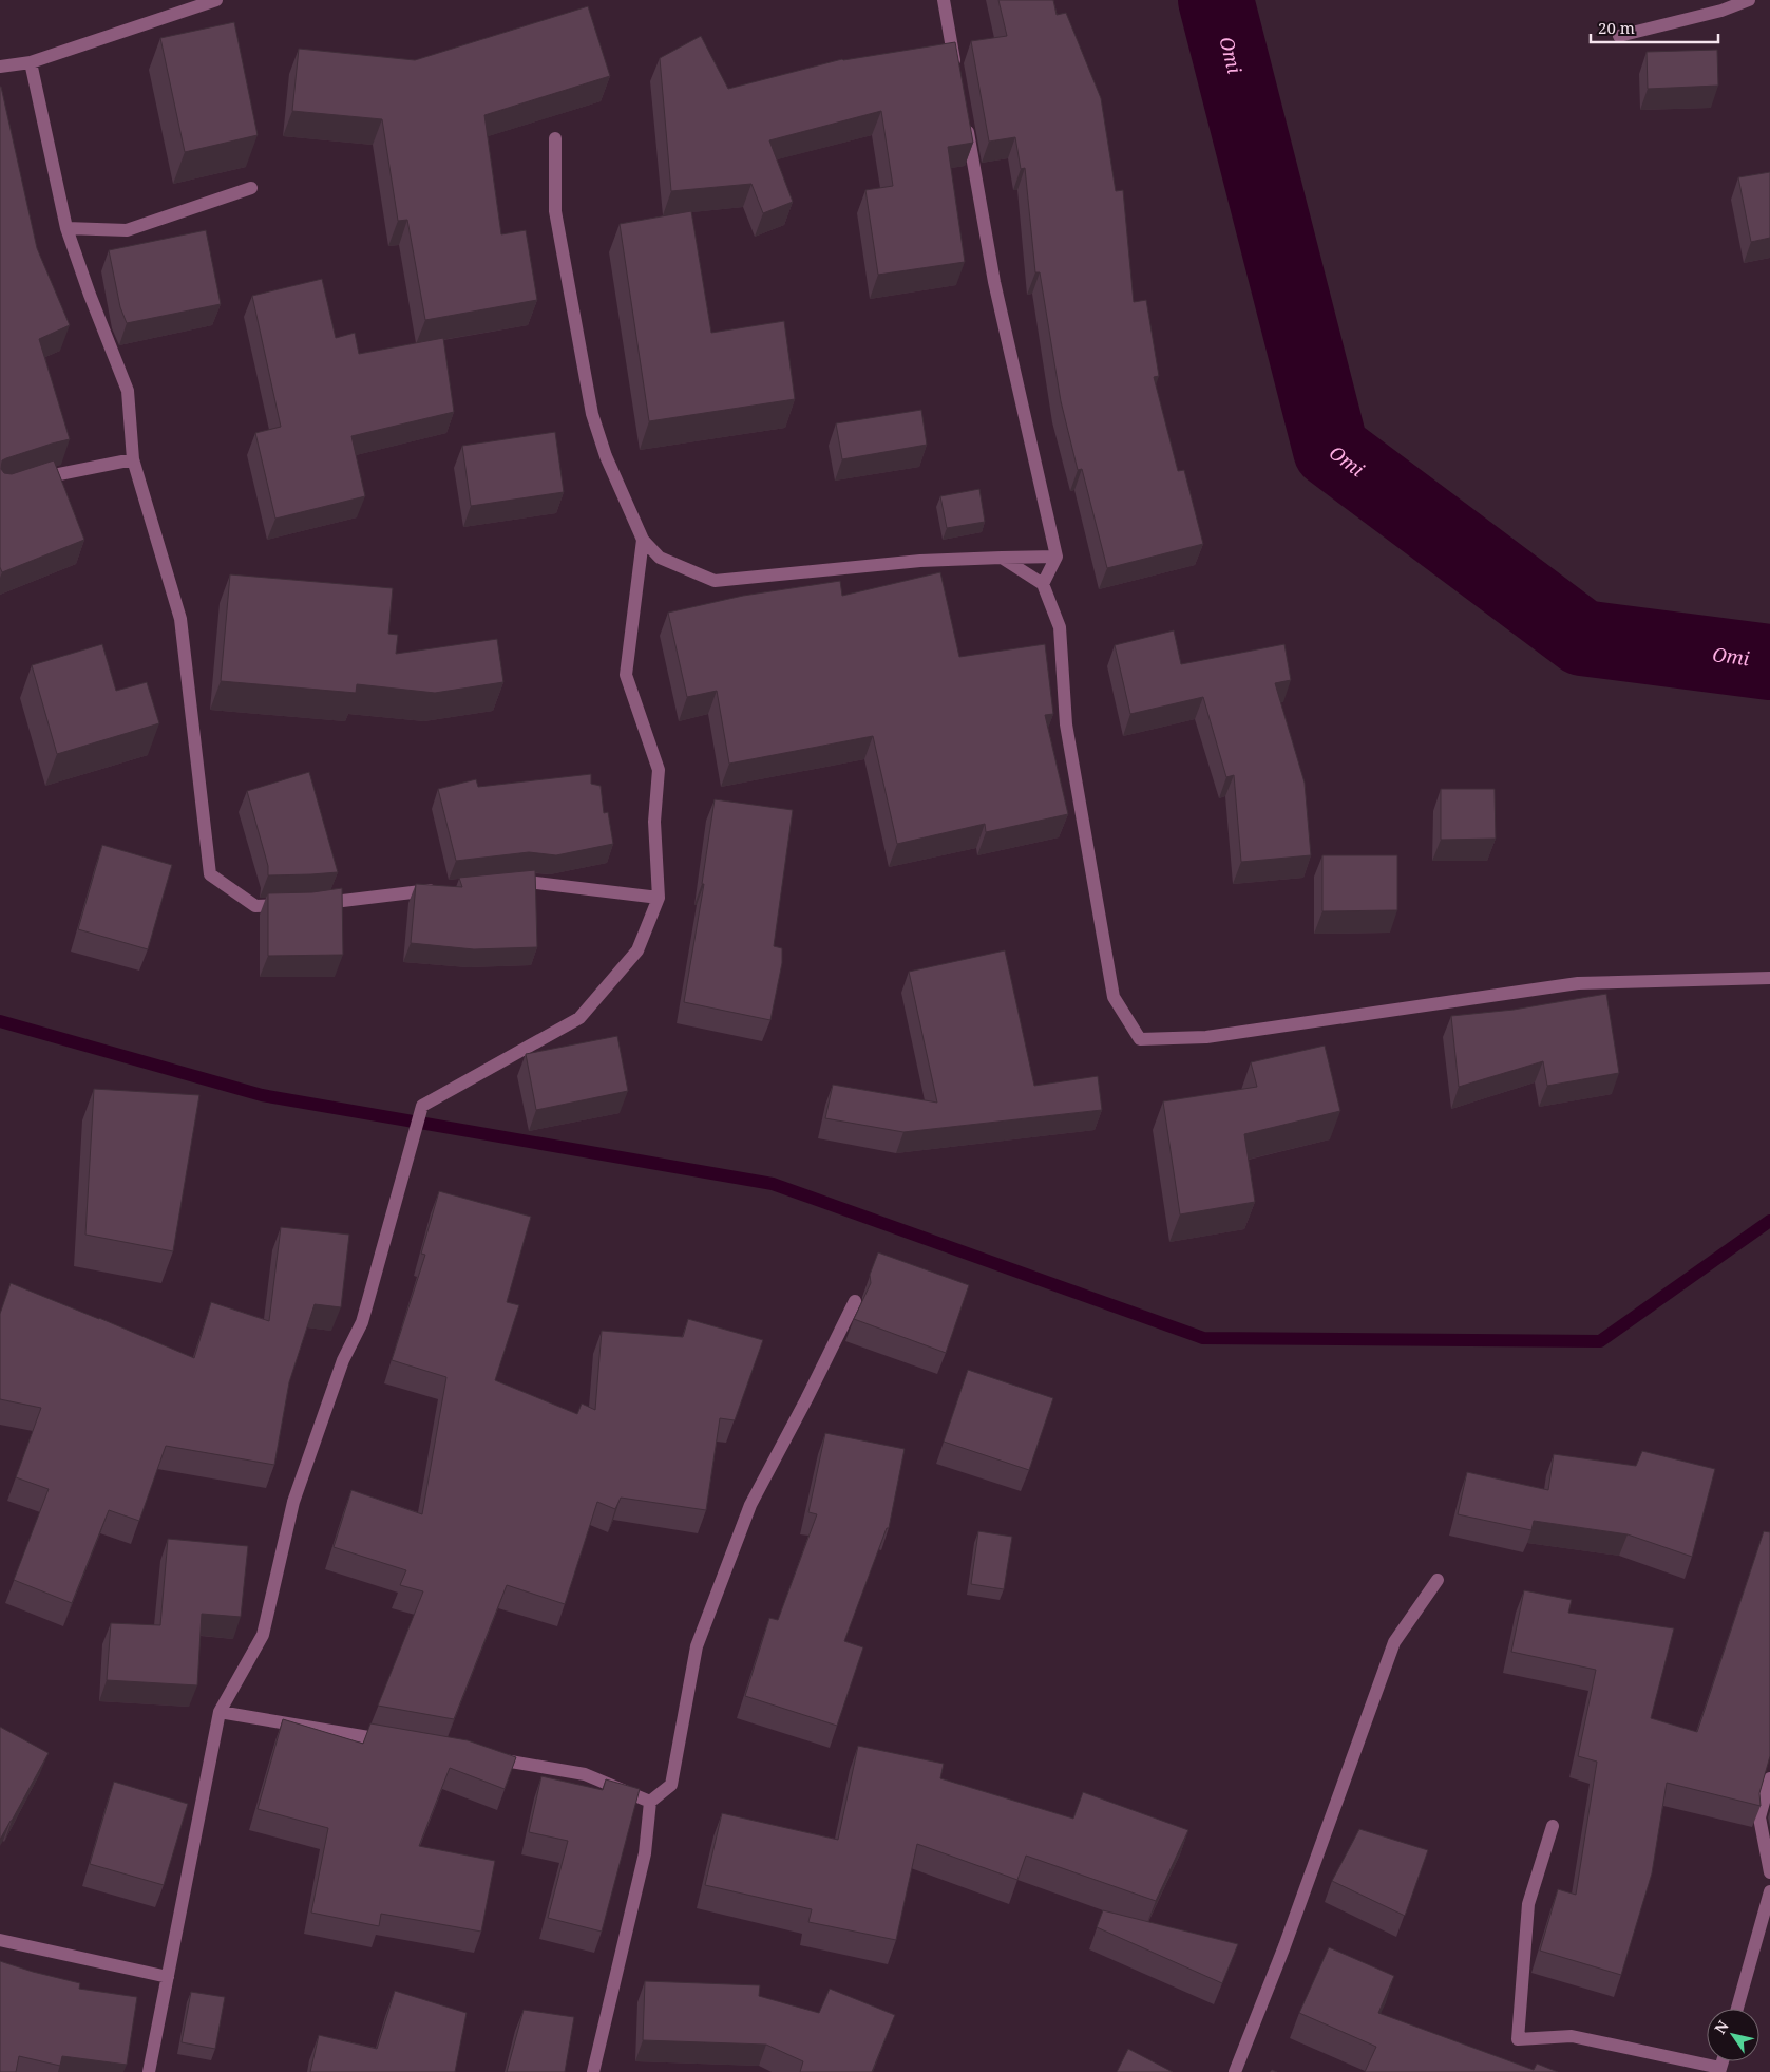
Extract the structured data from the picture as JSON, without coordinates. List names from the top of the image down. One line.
{"water":["Omi"],"scale_bar":"20 m","north":"top left"}
